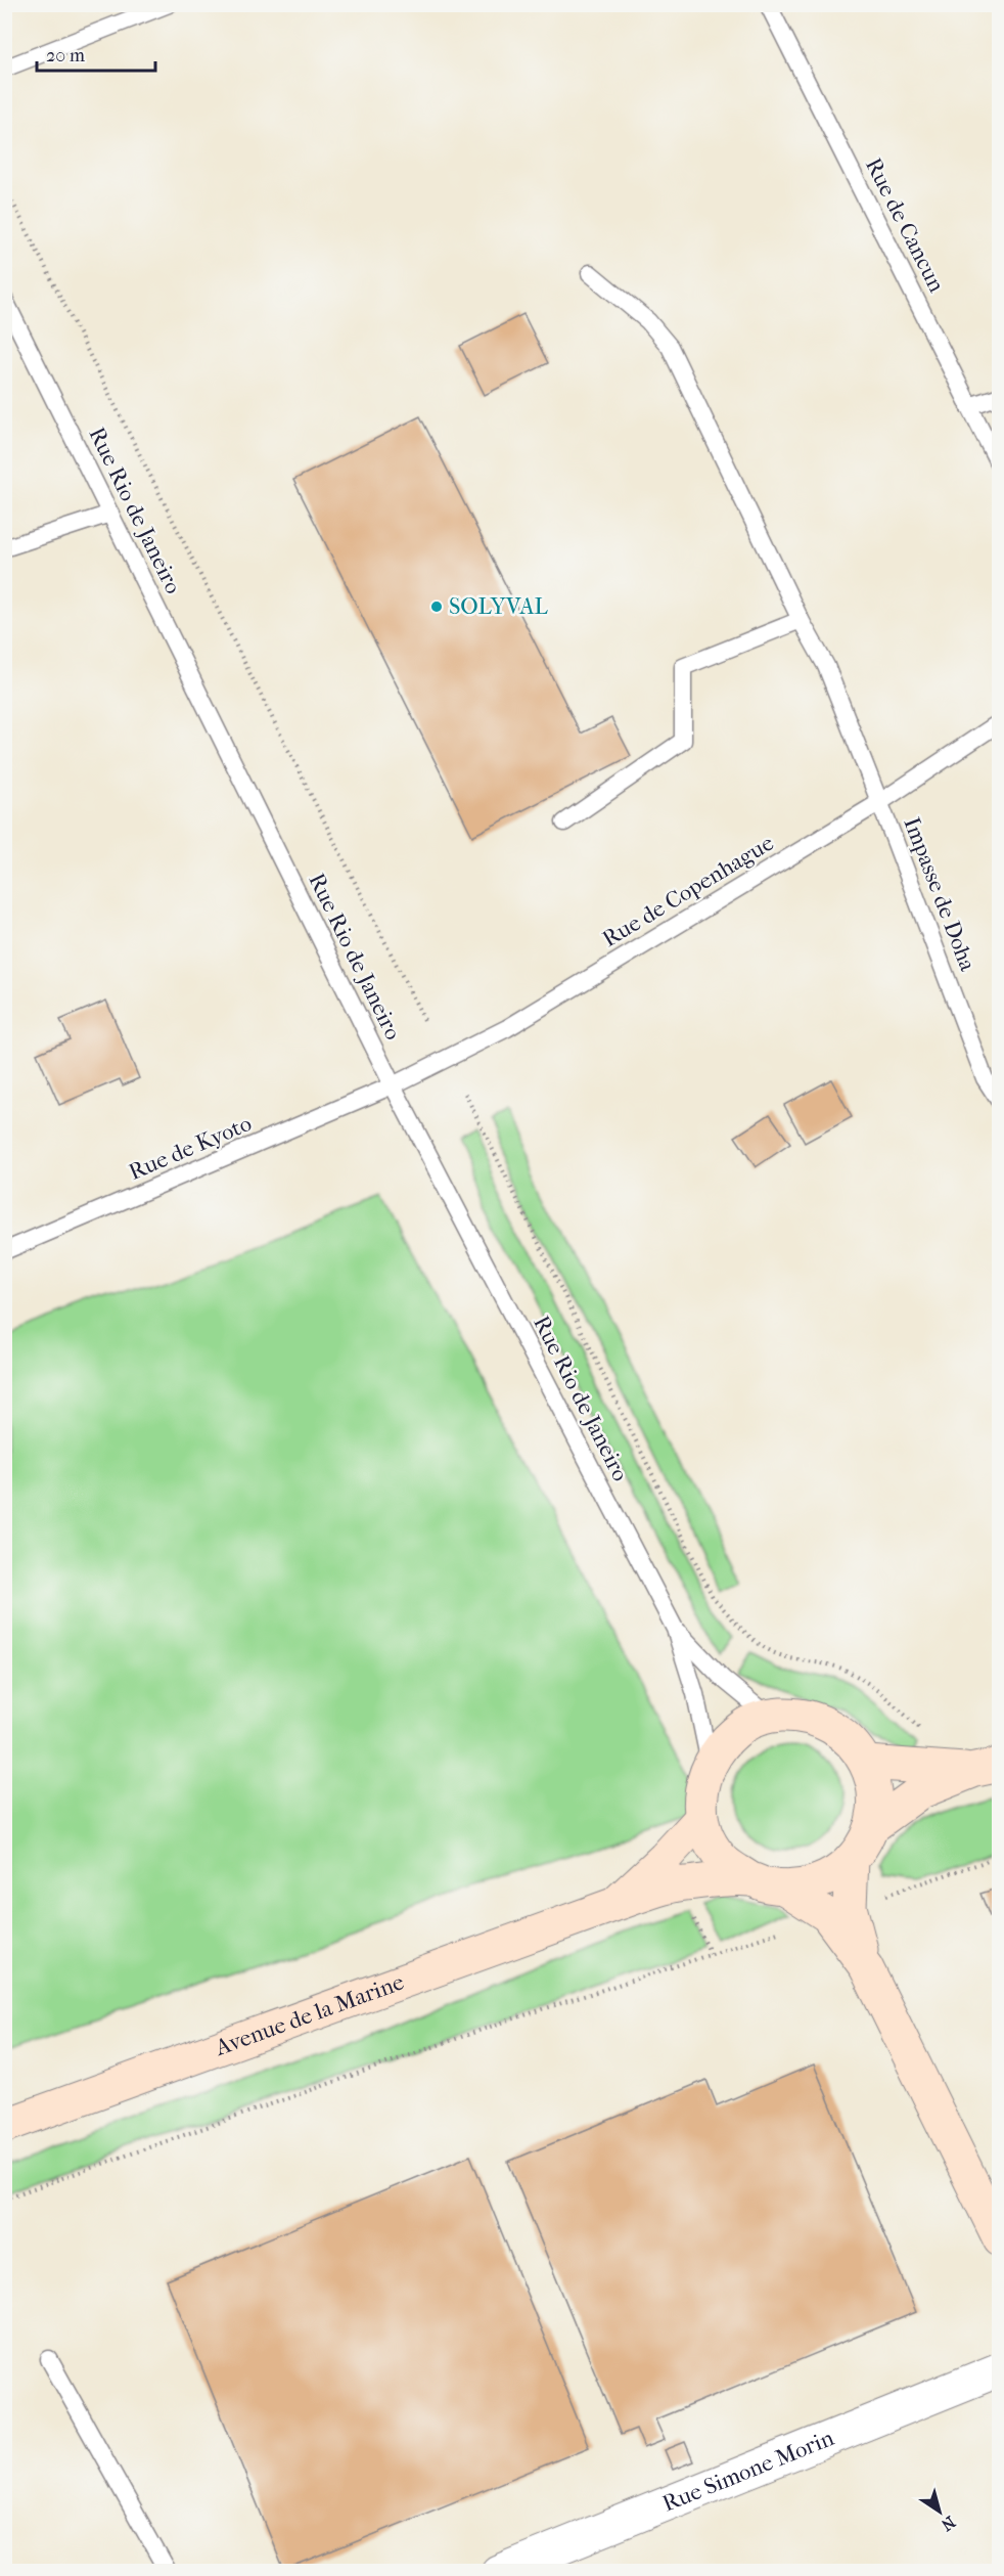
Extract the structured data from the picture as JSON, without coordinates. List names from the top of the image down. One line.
{"streets":{"main road":["Avenue de la Marine"],"street":["Rue Simone Morin"],"lane":["Rue de Cancun","Rue Rio de Janeiro","Rue de Copenhague","Impasse de Doha","Rue de Kyoto"]},"crossings":[["Rue Rio de Janeiro","Rue de Copenhague"],["Rue Rio de Janeiro","Rue de Kyoto"],["Rue Rio de Janeiro","Avenue de la Marine"],["Rue de Copenhague","Impasse de Doha"],["Rue de Copenhague","Rue de Kyoto"]],"places":["SOLYVAL"],"scale_bar":"20 m","north":"bottom right"}
